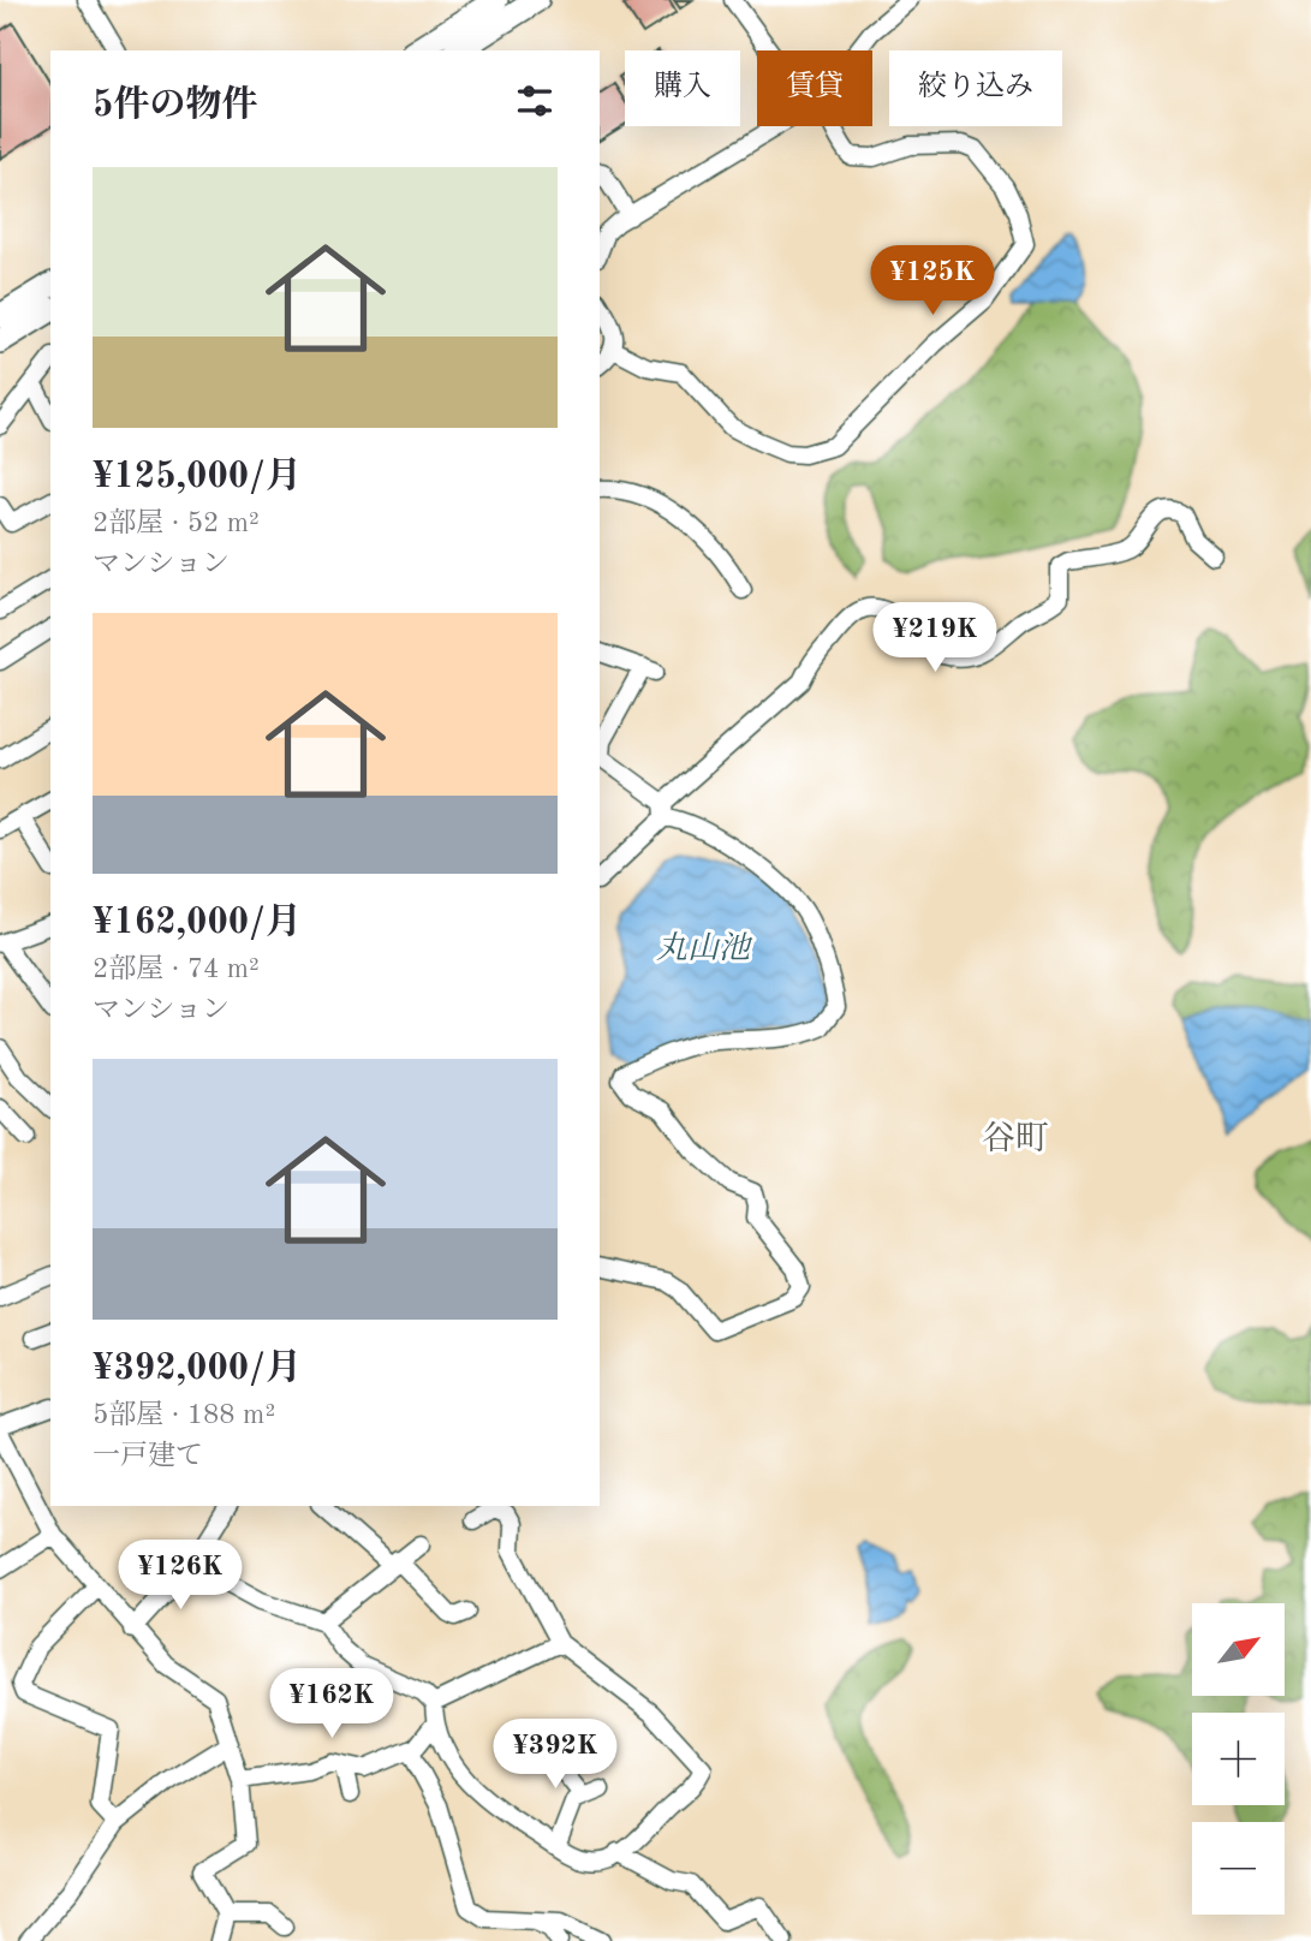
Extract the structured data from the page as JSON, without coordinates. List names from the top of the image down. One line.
{"districts":["谷町"],"water":["丸山池"],"north":"top right","page":{"chip":["購入","賃貸","絞り込み"],"heading":"5件の物件","list":[{"name":"¥125,000/月","note":"2部屋 · 52 m² · マンション"},{"name":"¥162,000/月","note":"2部屋 · 74 m² · マンション"},{"name":"¥392,000/月","note":"5部屋 · 188 m² · 一戸建て"}],"price":["¥125K","¥219K","¥126K","¥162K","¥392K"],"map_buttons":["+","−"]}}
